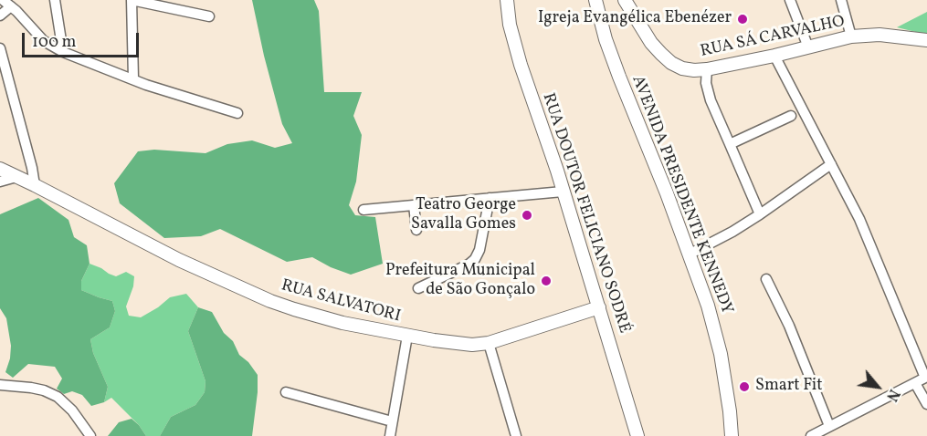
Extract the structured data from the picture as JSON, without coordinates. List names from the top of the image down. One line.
{"streets":{"main road":["RUA SÁ CARVALHO","AVENIDA PRESIDENTE KENNEDY","RUA DOUTOR FELICIANO SODRÉ","RUA SALVATORI"]},"crossings":[["RUA DOUTOR FELICIANO SODRÉ","RUA SALVATORI"]],"places":["Igreja Evangélica Ebenézer","Teatro George Savalla Gomes","Prefeitura Municipal de São Gonçalo","Smart Fit"],"scale_bar":"100 m","north":"bottom right"}
